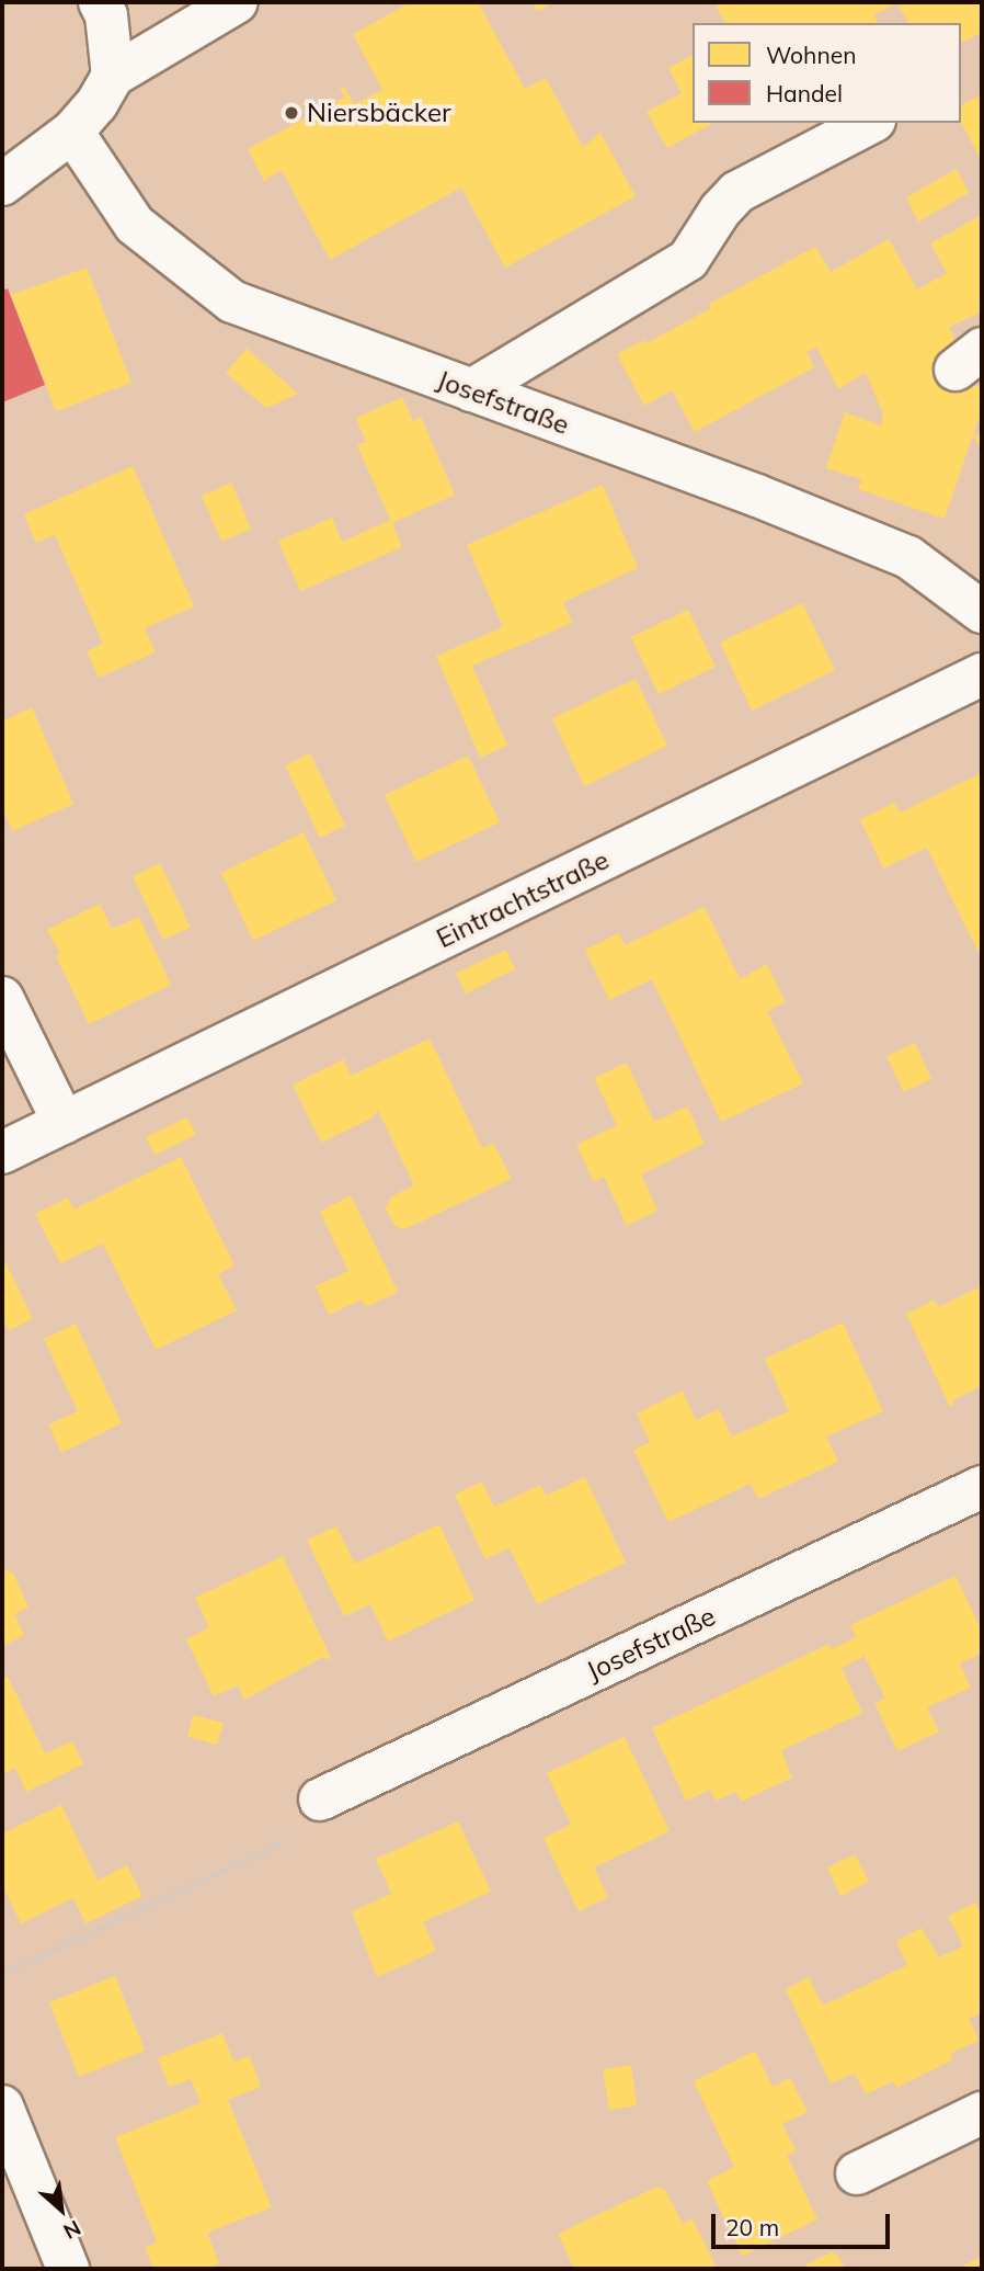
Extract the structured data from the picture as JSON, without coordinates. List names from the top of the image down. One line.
{"streets":{"street":["Josefstraße","Eintrachtstraße"]},"places":["Niersbäcker"],"legend":["Wohnen","Handel"],"scale_bar":"20 m","north":"bottom right"}
